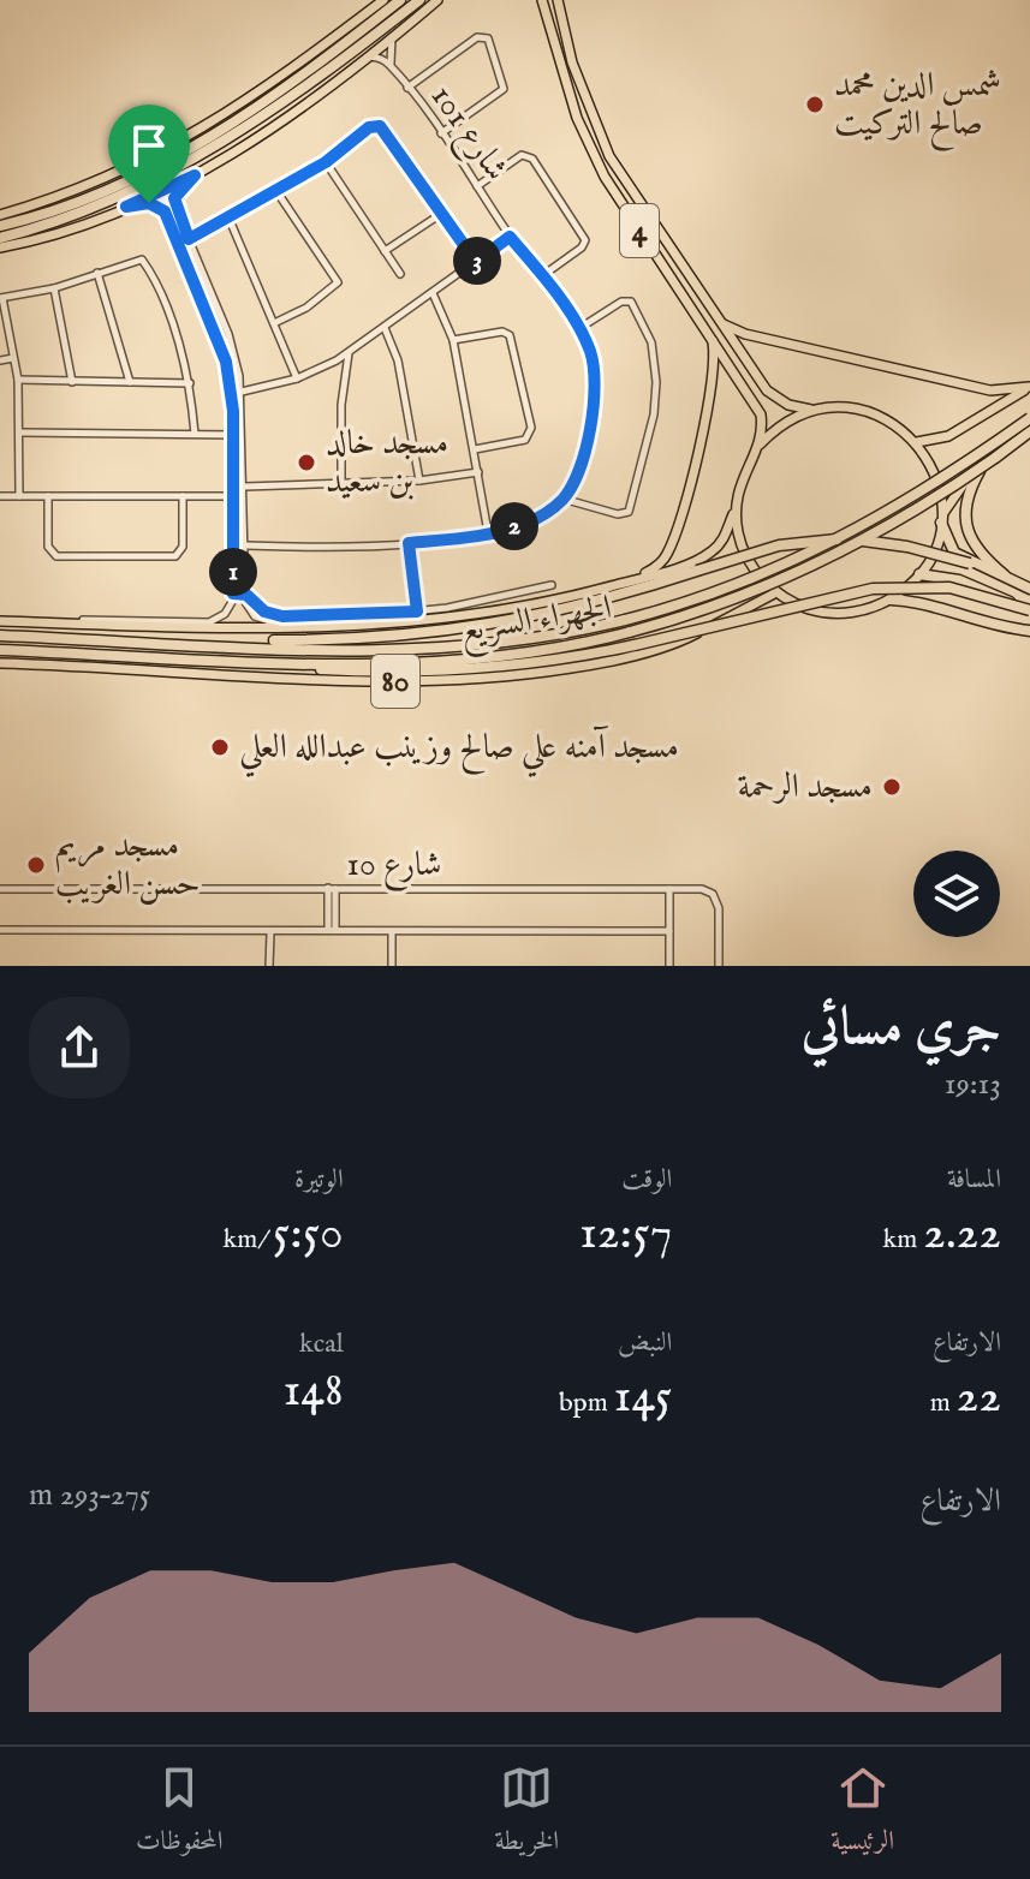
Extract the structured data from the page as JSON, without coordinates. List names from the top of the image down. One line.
{"streets":{"highway":["الجهراء السريع","80"],"main road":["4"],"street":["شارع 101","شارع 10"]},"crossings":[["4","الجهراء السريع"],["4","80"],["الجهراء السريع","80"]],"places":["شمس الدين محمد صالح التركيت","مسجد خالد بن سعيد","مسجد آمنه علي صالح وزينب عبدالله العلي","مسجد الرحمة","مسجد مريم حسن الغريب"],"page":{"pins":["3","2","1"],"heading":["جري مسائي","19:13"],"stats":[["المسافة","2.22 km"],["الوقت","12:57"],["الوتيرة","5:50 /km"],["الارتفاع","22 m"],["النبض","145 bpm"],["kcal","148"]],"chart":["الارتفاع","275–293 m"],"tabs":["الرئيسية","الخريطة","المحفوظات"]}}
